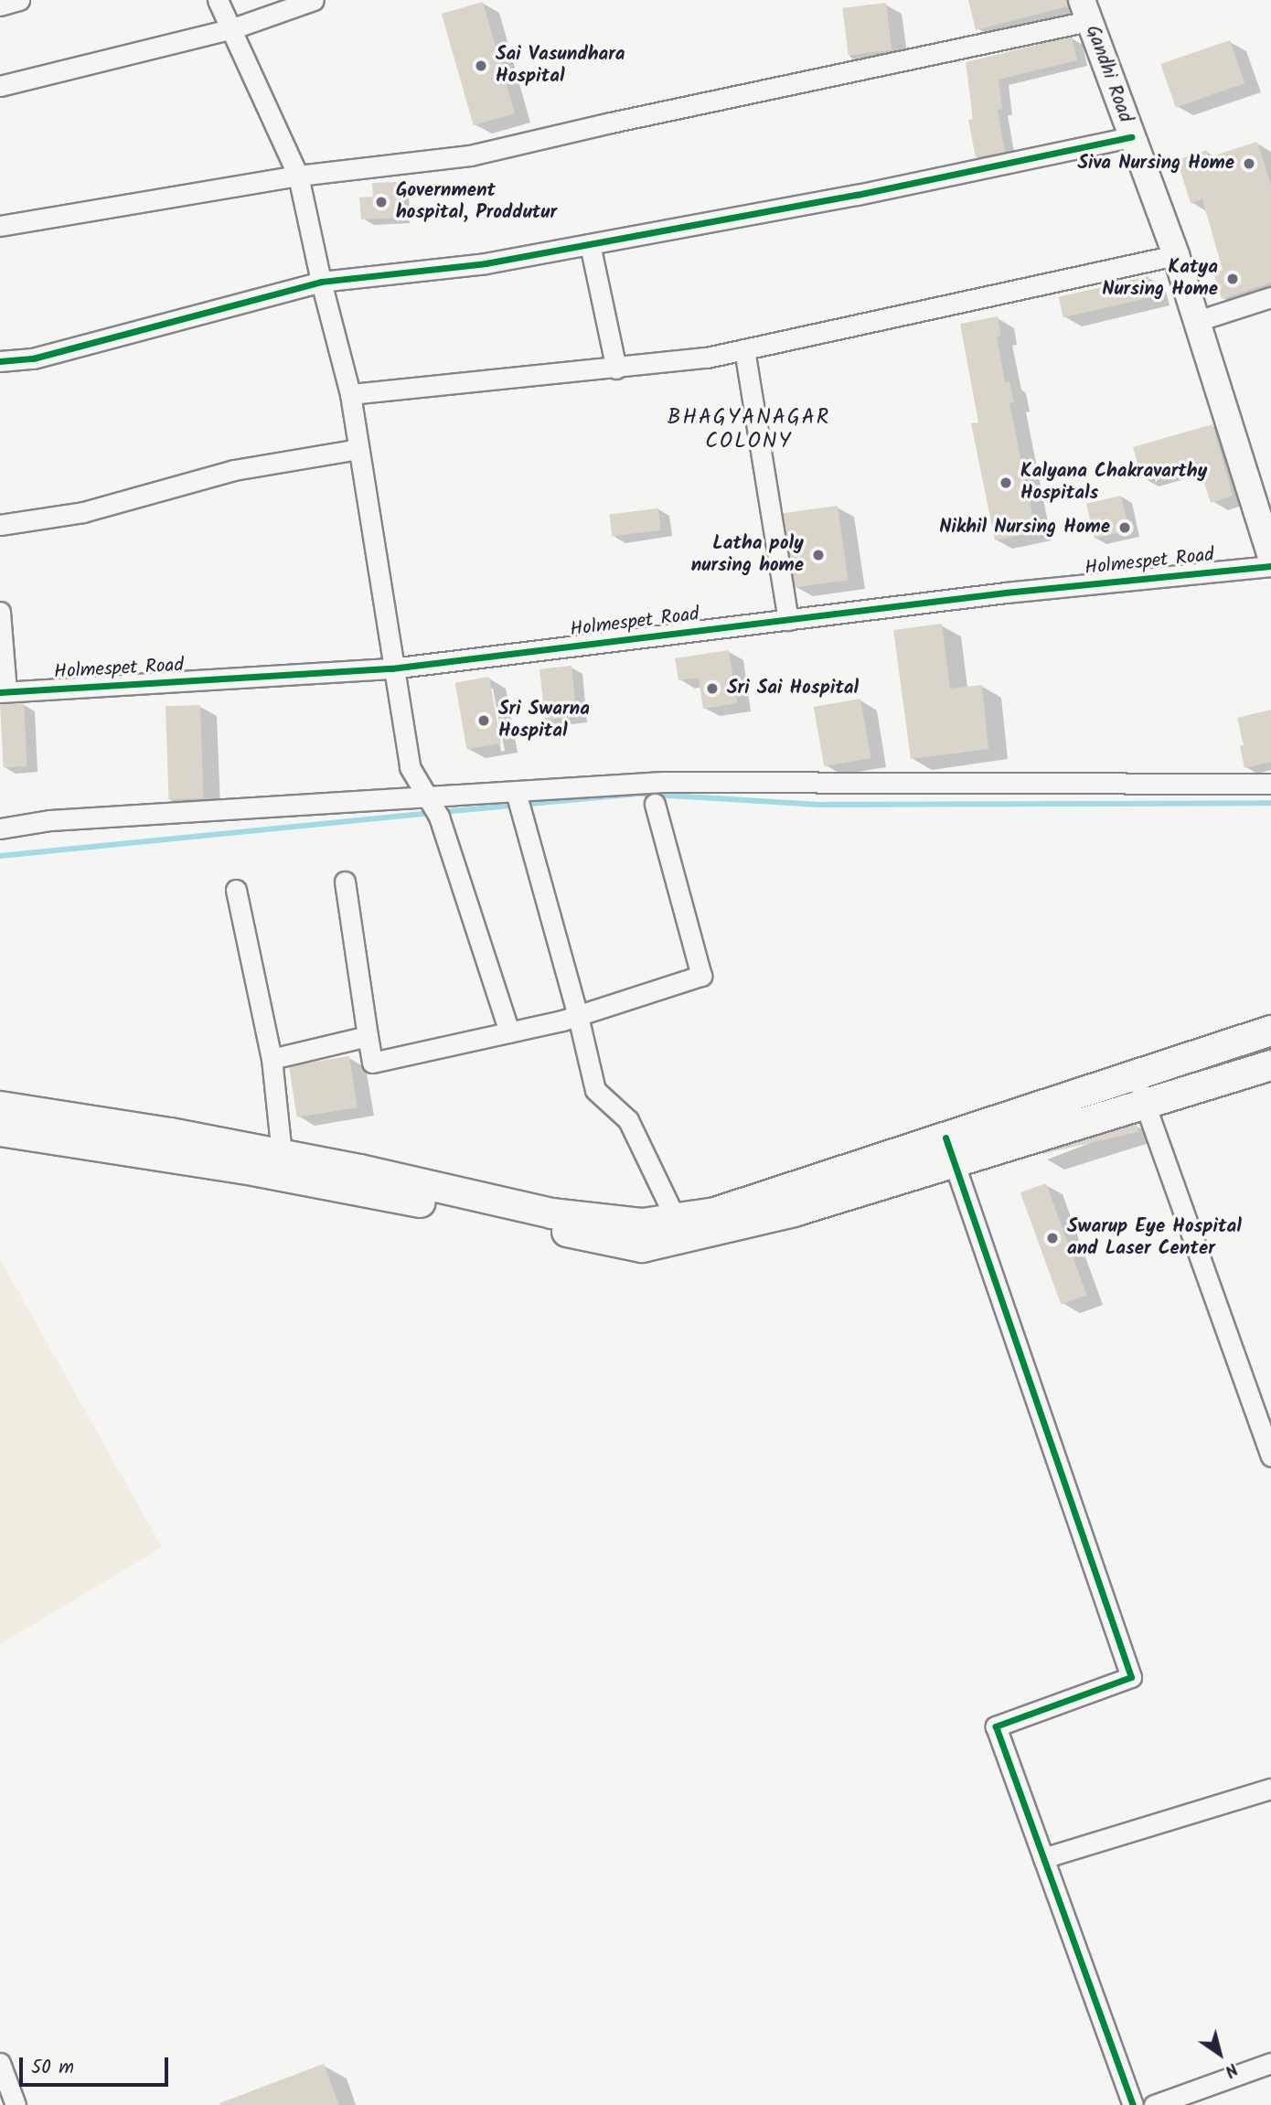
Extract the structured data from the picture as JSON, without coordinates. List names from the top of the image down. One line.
{"streets":{"main road":["Gandhi Road"],"street":["Holmespet Road"]},"districts":["BHAGYANAGAR COLONY"],"places":["Sai Vasundhara Hospital","Siva Nursing Home","Government hospital, Proddutur","Katya Nursing Home","Kalyana Chakravarthy Hospitals","Nikhil Nursing Home","Latha poly nursing home","Sri Sai Hospital","Sri Swarna Hospital","Swarup Eye Hospital and Laser Center"],"scale_bar":"50 m","north":"bottom right"}
